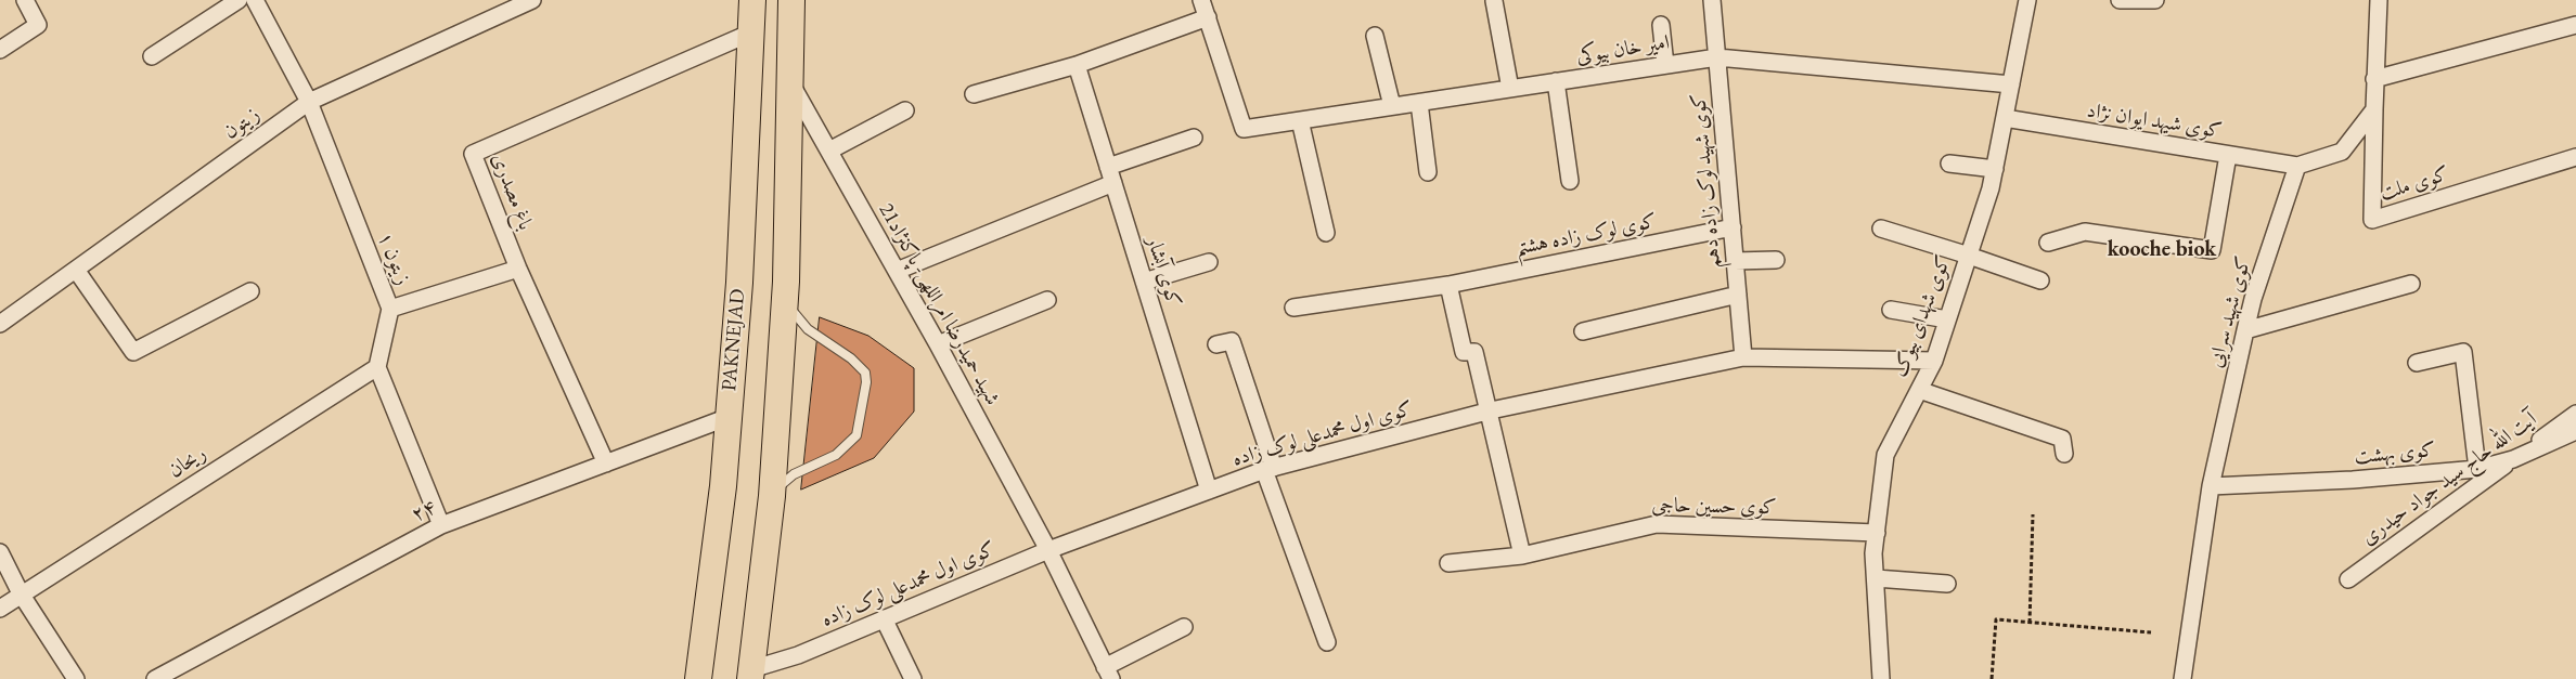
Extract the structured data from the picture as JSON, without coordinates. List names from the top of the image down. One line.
{"streets":{"main road":["PAKNEJAD"],"street":["امیر خان بیوکی","کوی شیهد ایوان نژاد","زیتون","کوی شهید لوک زاده دهم","کوی ملت","باغ مصدری","کوی لوک زاده هشتم","زیتون ۱","کوی آبشار","شهید حمیدرضا امراللهی- پاکنژاد21","کوی شهید سرایی","کوی شهدای بیوک","کوی اول محمدعلی لوک زاده","کوی بهشت","ریحان","آیت الله حاج سید جواد حیدری","کوی حسین حاجی","۲۴"]},"crossings":[["امیر خان بیوکی","کوی شهید لوک زاده دهم"],["امیر خان بیوکی","کوی شهدای بیوک"],["کوی شیهد ایوان نژاد","کوی شهید سرایی"],["کوی شیهد ایوان نژاد","کوی شهدای بیوک"],["زیتون","زیتون ۱"],["کوی شهید لوک زاده دهم","کوی لوک زاده هشتم"],["کوی شهید لوک زاده دهم","کوی اول محمدعلی لوک زاده"],["باغ مصدری","PAKNEJAD"],["باغ مصدری","۲۴"],["زیتون ۱","ریحان"],["کوی آبشار","کوی اول محمدعلی لوک زاده"],["شهید حمیدرضا امراللهی- پاکنژاد21","کوی اول محمدعلی لوک زاده"],["کوی شهید سرایی","کوی بهشت"],["کوی شهدای بیوک","کوی اول محمدعلی لوک زاده"],["کوی شهدای بیوک","کوی حسین حاجی"],["PAKNEJAD","۲۴"],["کوی بهشت","آیت الله حاج سید جواد حیدری"]],"districts":["kooche biok"]}
